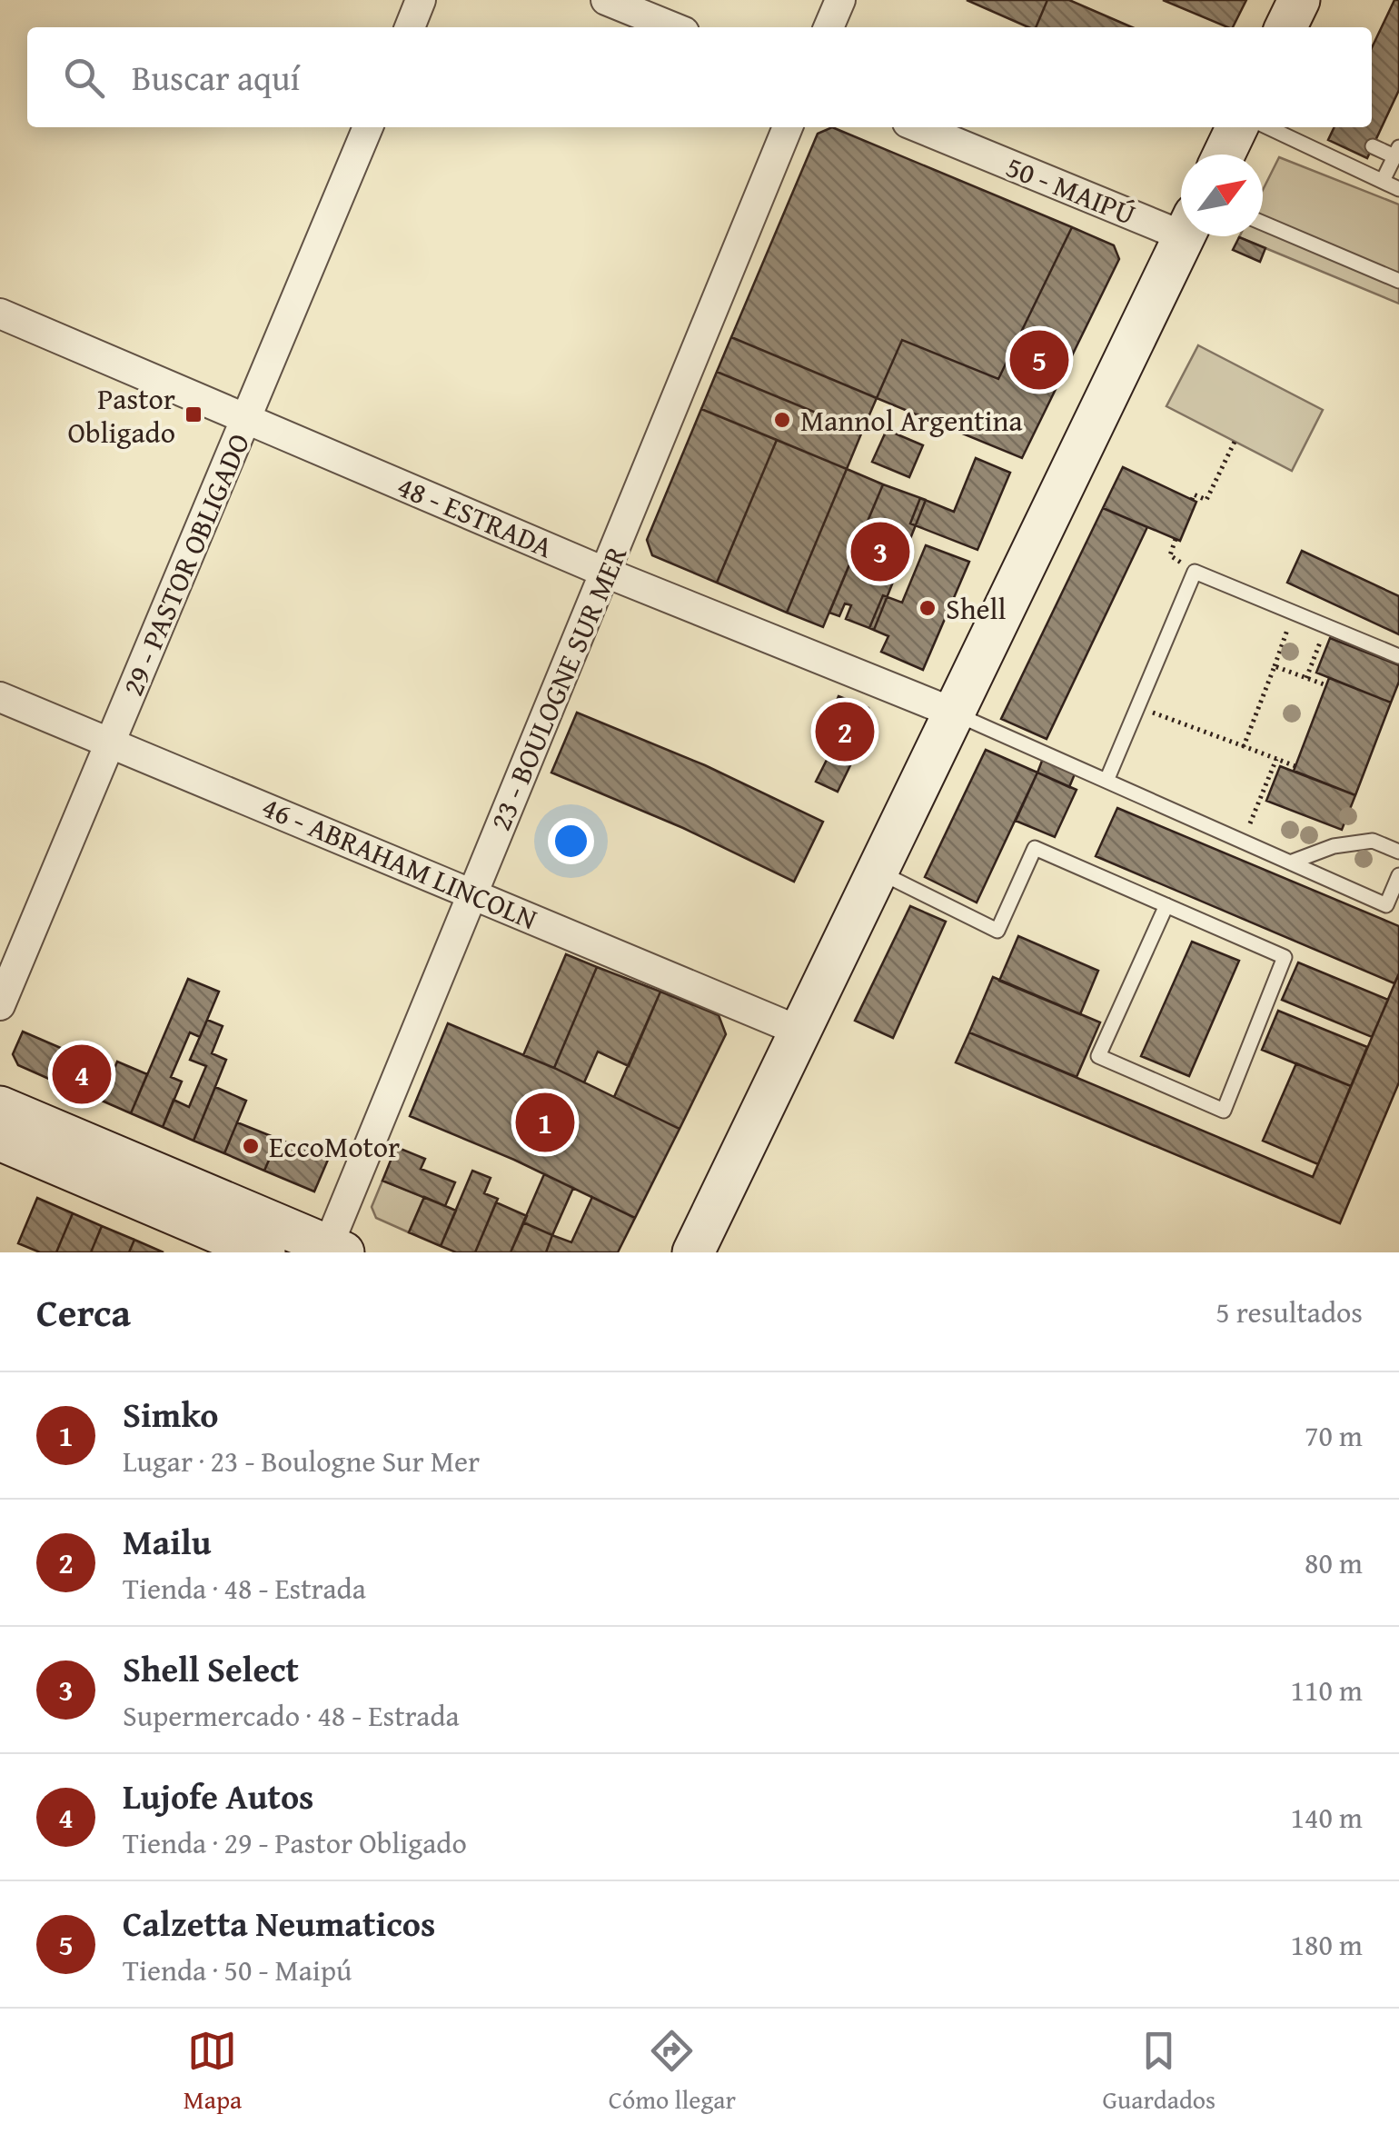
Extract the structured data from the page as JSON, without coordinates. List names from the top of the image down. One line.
{"streets":{"street":["50 - MAIPÚ","48 - ESTRADA","29 - PASTOR OBLIGADO","23 - BOULOGNE SUR MER","46 - ABRAHAM LINCOLN"]},"crossings":[["48 - ESTRADA","29 - PASTOR OBLIGADO"],["48 - ESTRADA","23 - BOULOGNE SUR MER"],["29 - PASTOR OBLIGADO","46 - ABRAHAM LINCOLN"],["23 - BOULOGNE SUR MER","46 - ABRAHAM LINCOLN"]],"places":{"transit":["Pastor Obligado"],"other":["Mannol Argentina","Shell","EccoMotor"]},"north":"top right","page":{"search":"Buscar aquí","pins":["5","3","2","4","1"],"heading":["Cerca","5 resultados"],"list":[{"mark":"1","name":"Simko","note":"Lugar · 23 - Boulogne Sur Mer","value":"70 m"},{"mark":"2","name":"Mailu","note":"Tienda · 48 - Estrada","value":"80 m"},{"mark":"3","name":"Shell Select","note":"Supermercado · 48 - Estrada","value":"110 m"},{"mark":"4","name":"Lujofe Autos","note":"Tienda · 29 - Pastor Obligado","value":"140 m"},{"mark":"5","name":"Calzetta Neumaticos","note":"Tienda · 50 - Maipú","value":"180 m"}],"nav":["Mapa","Cómo llegar","Guardados"]}}
